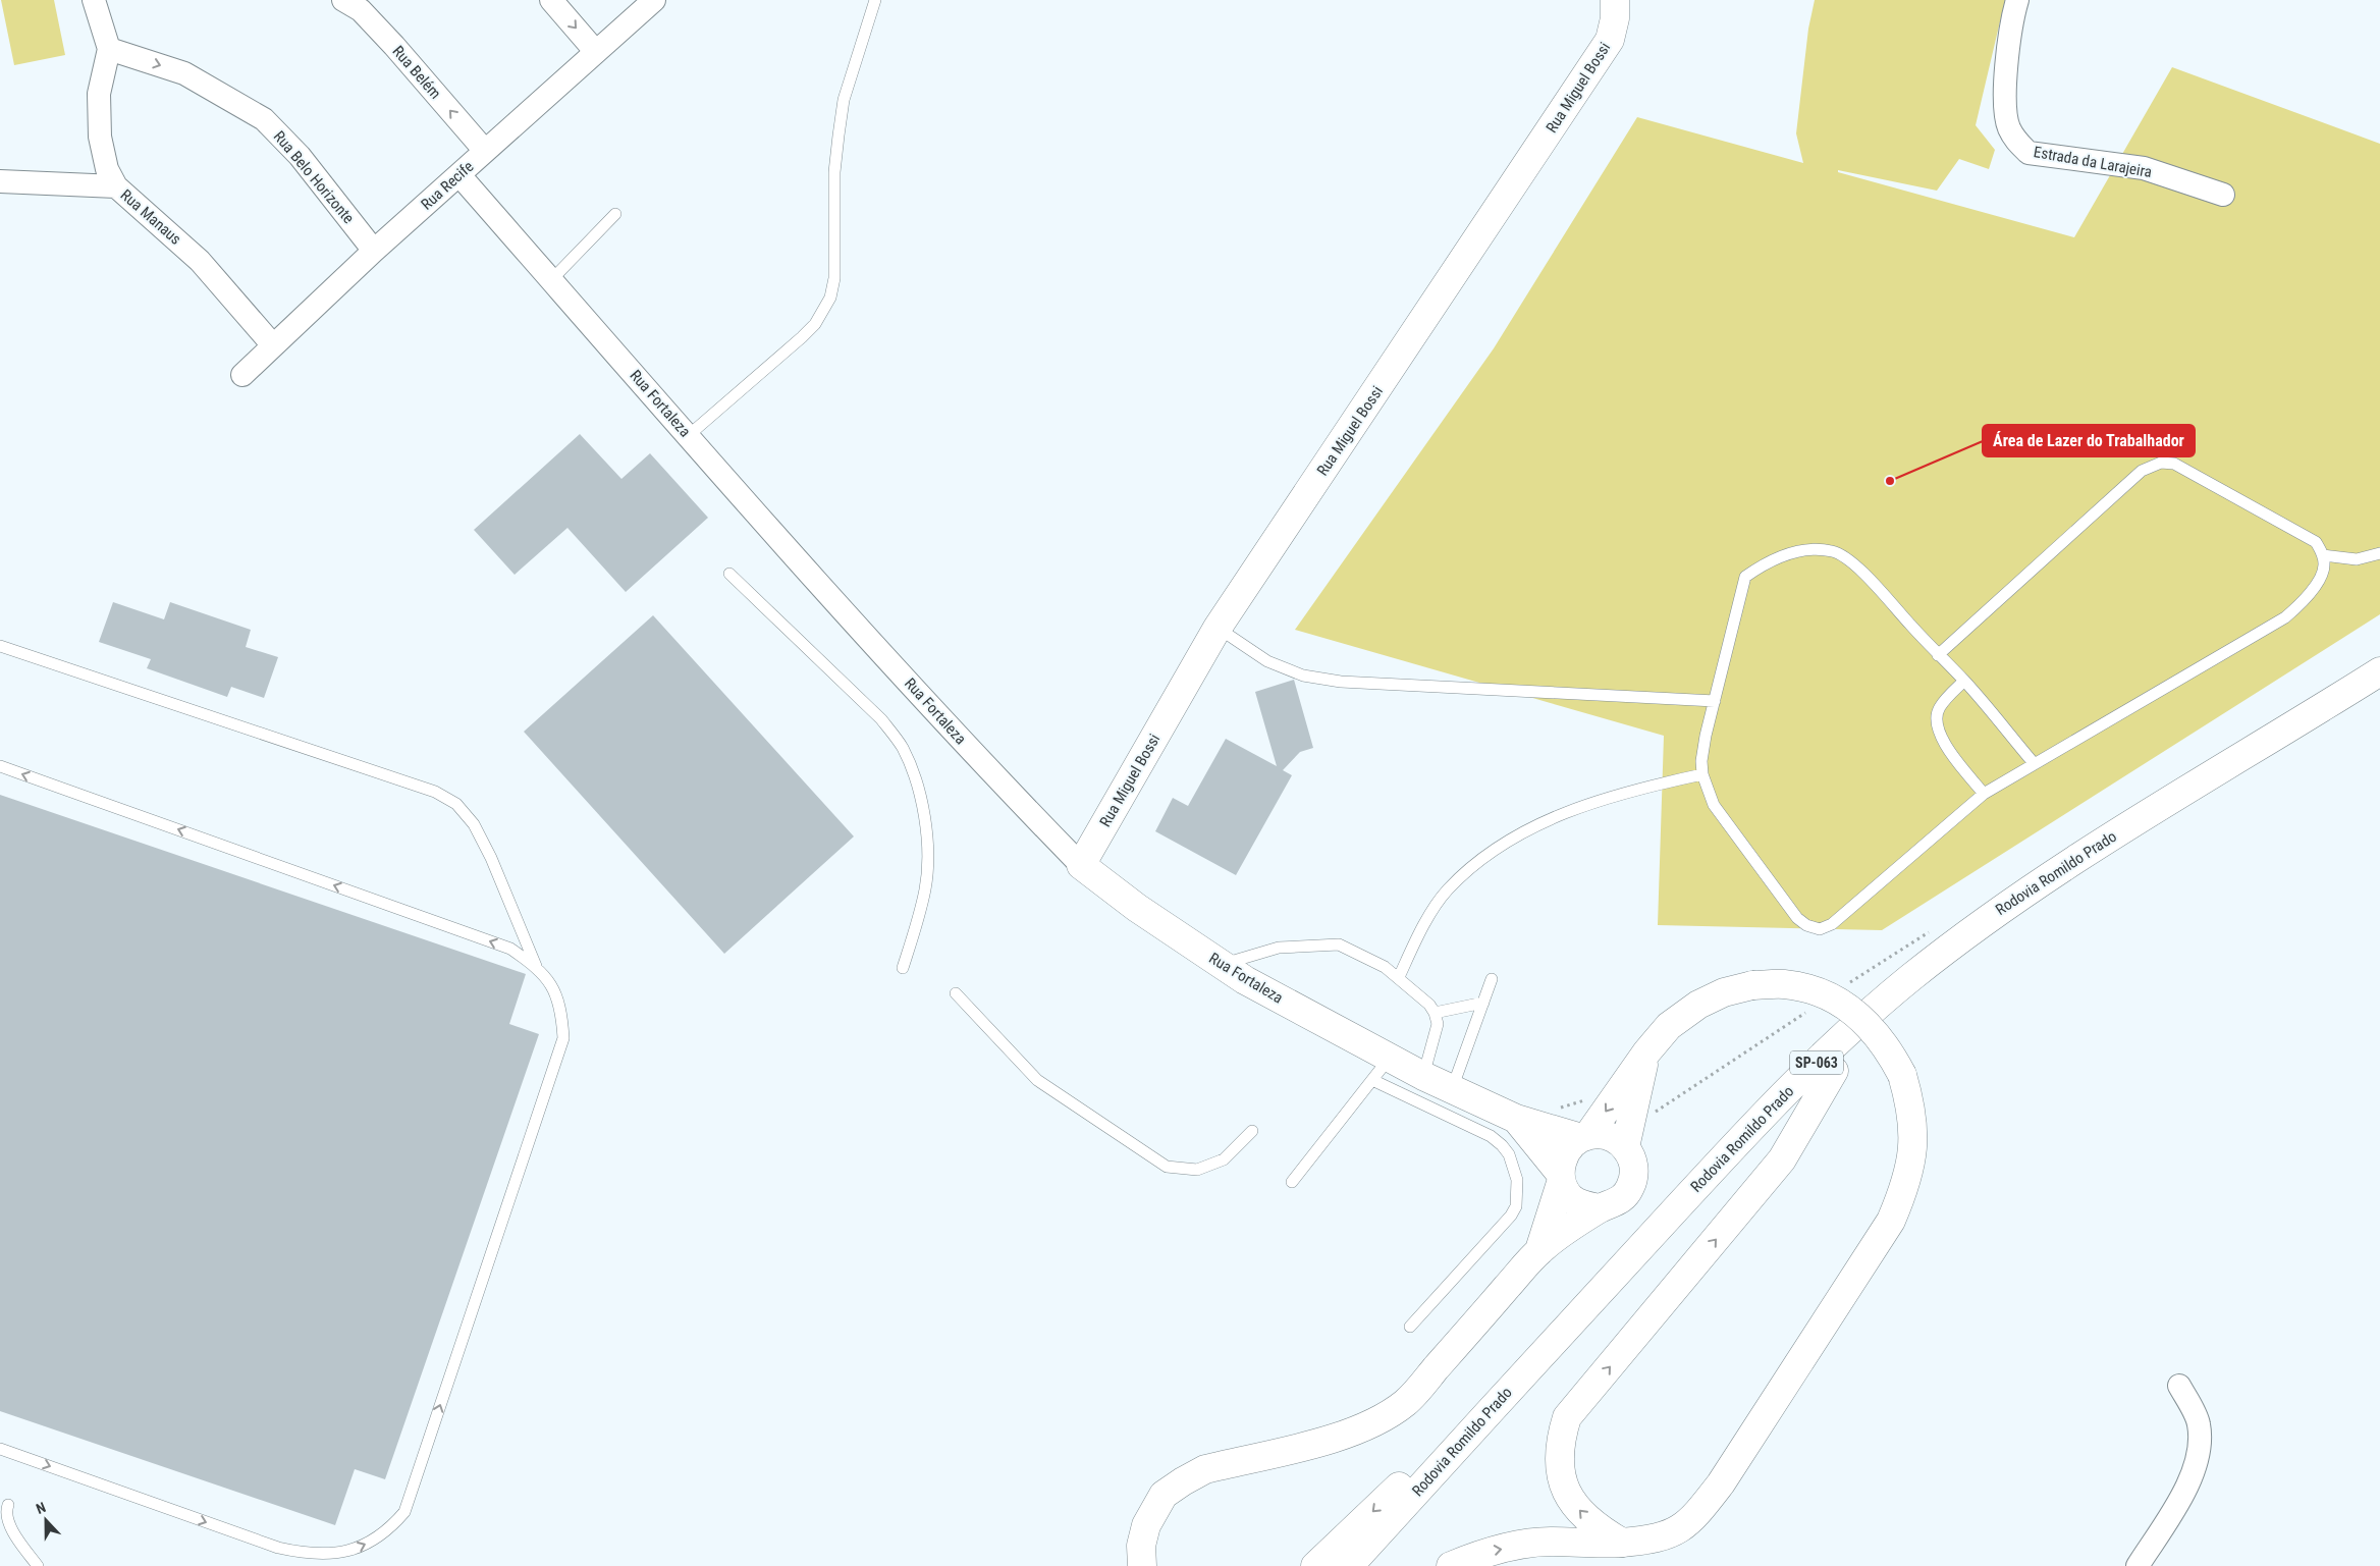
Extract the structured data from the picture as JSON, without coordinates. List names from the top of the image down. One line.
{"streets":{"main road":["Rua Miguel Bossi","Rua Fortaleza","Rodovia Romildo Prado","SP-063"],"street":["Rua Belém","Estrada da Larajeira","Rua Belo Horizonte","Rua Recife","Rua Manaus"]},"crossings":[["Rua Belém","Rua Recife"],["Rua Miguel Bossi","Rua Fortaleza"],["Rua Belo Horizonte","Rua Recife"],["Rua Belo Horizonte","Rua Manaus"],["Rua Recife","Rua Manaus"],["Rua Recife","Rua Fortaleza"]],"one_way":["Rua Belo Horizonte"],"places":["Área de Lazer do Trabalhador"],"north":"top"}
